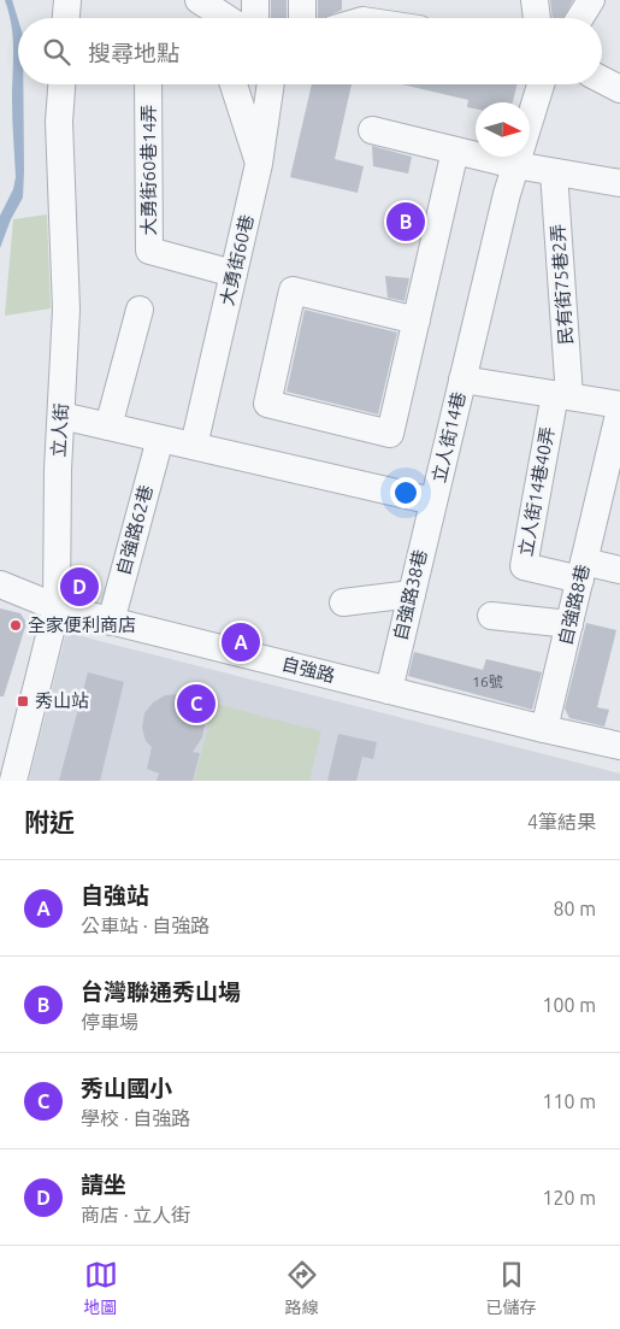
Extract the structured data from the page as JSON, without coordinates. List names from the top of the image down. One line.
{"streets":{"street":["大勇街60巷14弄","大勇街60巷","民有街75巷2弄","立人街","立人街14巷","立人街14巷40弄","自強路62巷","自強路38巷","自強路8巷","自強路"]},"crossings":[["大勇街60巷14弄","大勇街60巷"],["大勇街60巷","立人街14巷"],["民有街75巷2弄","立人街14巷40弄"],["立人街","立人街14巷"],["立人街","自強路"],["立人街14巷","自強路62巷"],["立人街14巷","自強路38巷"],["立人街14巷40弄","自強路8巷"],["自強路62巷","自強路"],["自強路38巷","自強路"],["自強路8巷","自強路"]],"places":{"other":["全家便利商店"],"transit":["秀山站"]},"house_numbers":["16號"],"north":"right","page":{"search":"搜尋地點","pins":["B","D","A","C"],"heading":["附近","4筆結果"],"list":[{"mark":"A","name":"自強站","note":"公車站 · 自強路","value":"80 m"},{"mark":"B","name":"台灣聯通秀山場","note":"停車場","value":"100 m"},{"mark":"C","name":"秀山國小","note":"學校 · 自強路","value":"110 m"},{"mark":"D","name":"請坐","note":"商店 · 立人街","value":"120 m"}],"nav":["地圖","路線","已儲存"]}}
